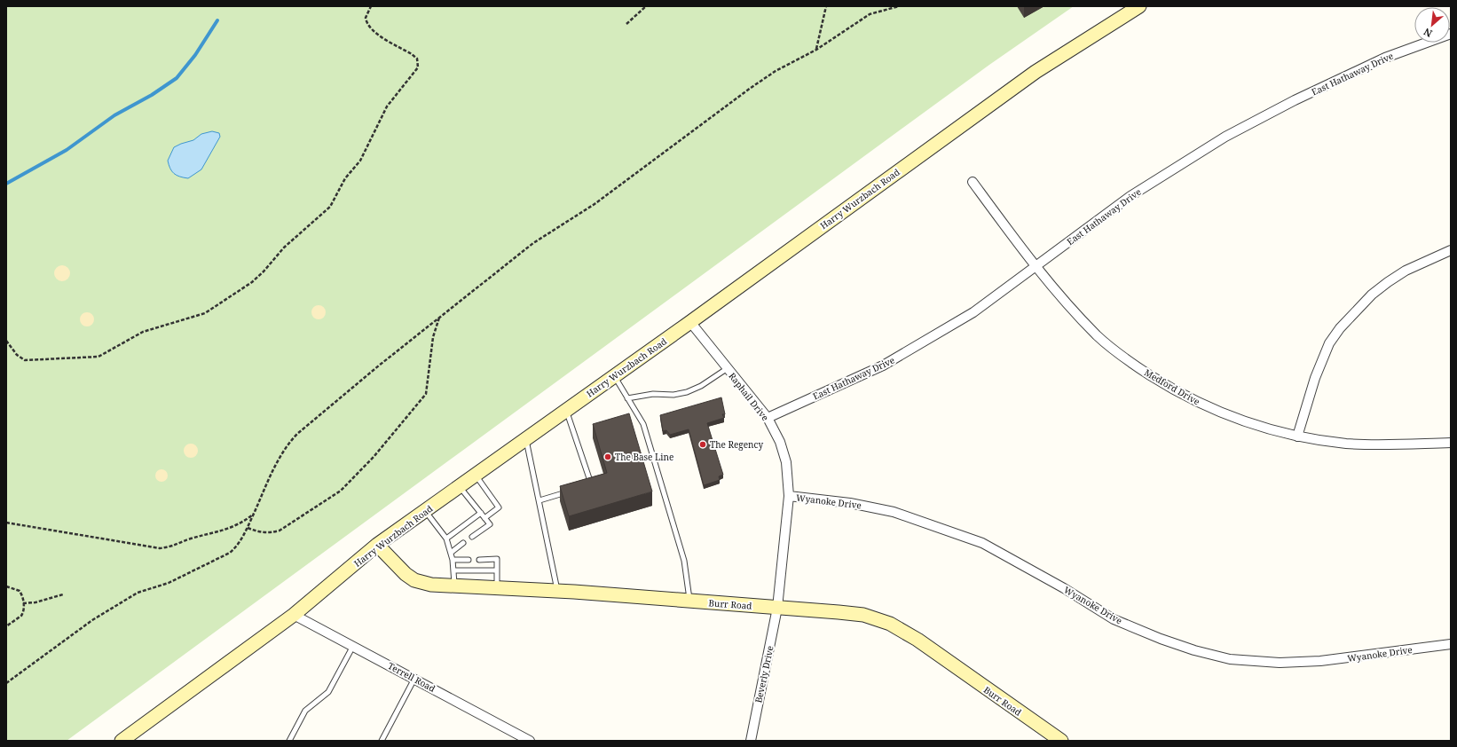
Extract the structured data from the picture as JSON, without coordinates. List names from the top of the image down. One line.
{"streets":{"main road":["Harry Wurzbach Road","Burr Road"],"street":["East Hathaway Drive","Medford Drive","Raphail Drive","Wyanoke Drive","Beverly Drive","Terrell Road"]},"crossings":[["East Hathaway Drive","Medford Drive"],["East Hathaway Drive","Raphail Drive"],["Harry Wurzbach Road","Raphail Drive"],["Harry Wurzbach Road","Burr Road"],["Harry Wurzbach Road","Terrell Road"],["Raphail Drive","Wyanoke Drive"],["Raphail Drive","Burr Road"],["Raphail Drive","Beverly Drive"],["Burr Road","Beverly Drive"]],"places":["The Regency","The Base Line"],"north":"bottom left"}
